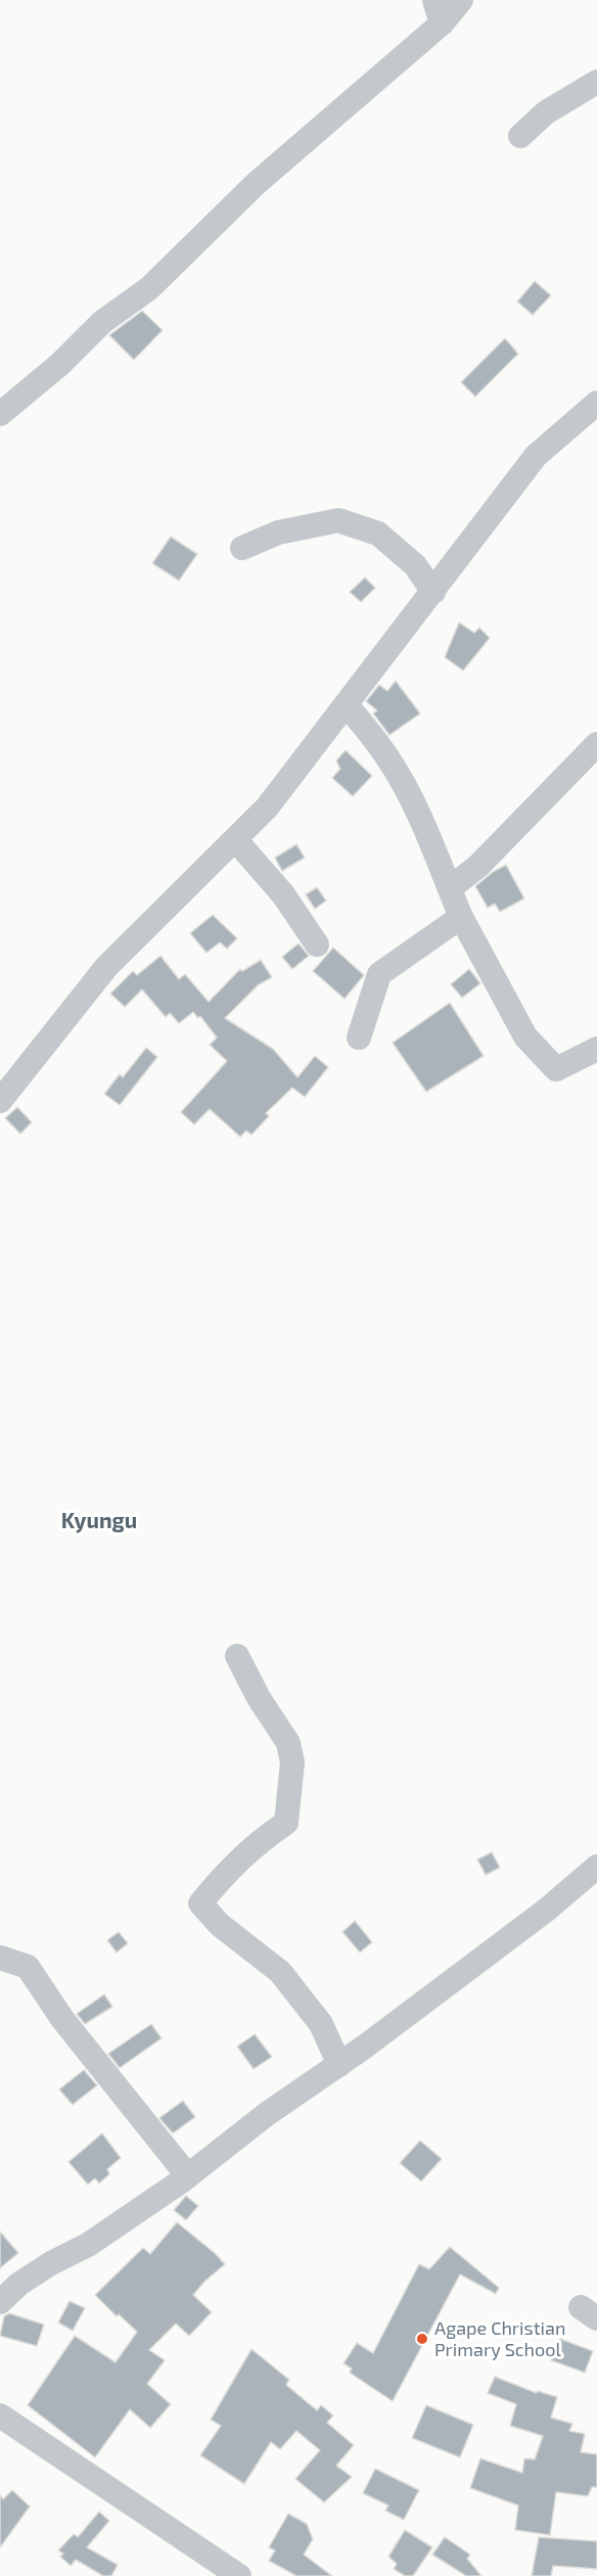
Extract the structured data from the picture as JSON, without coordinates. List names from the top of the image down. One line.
{"districts":["Kyungu"],"places":["Agape Christian Primary School"]}
